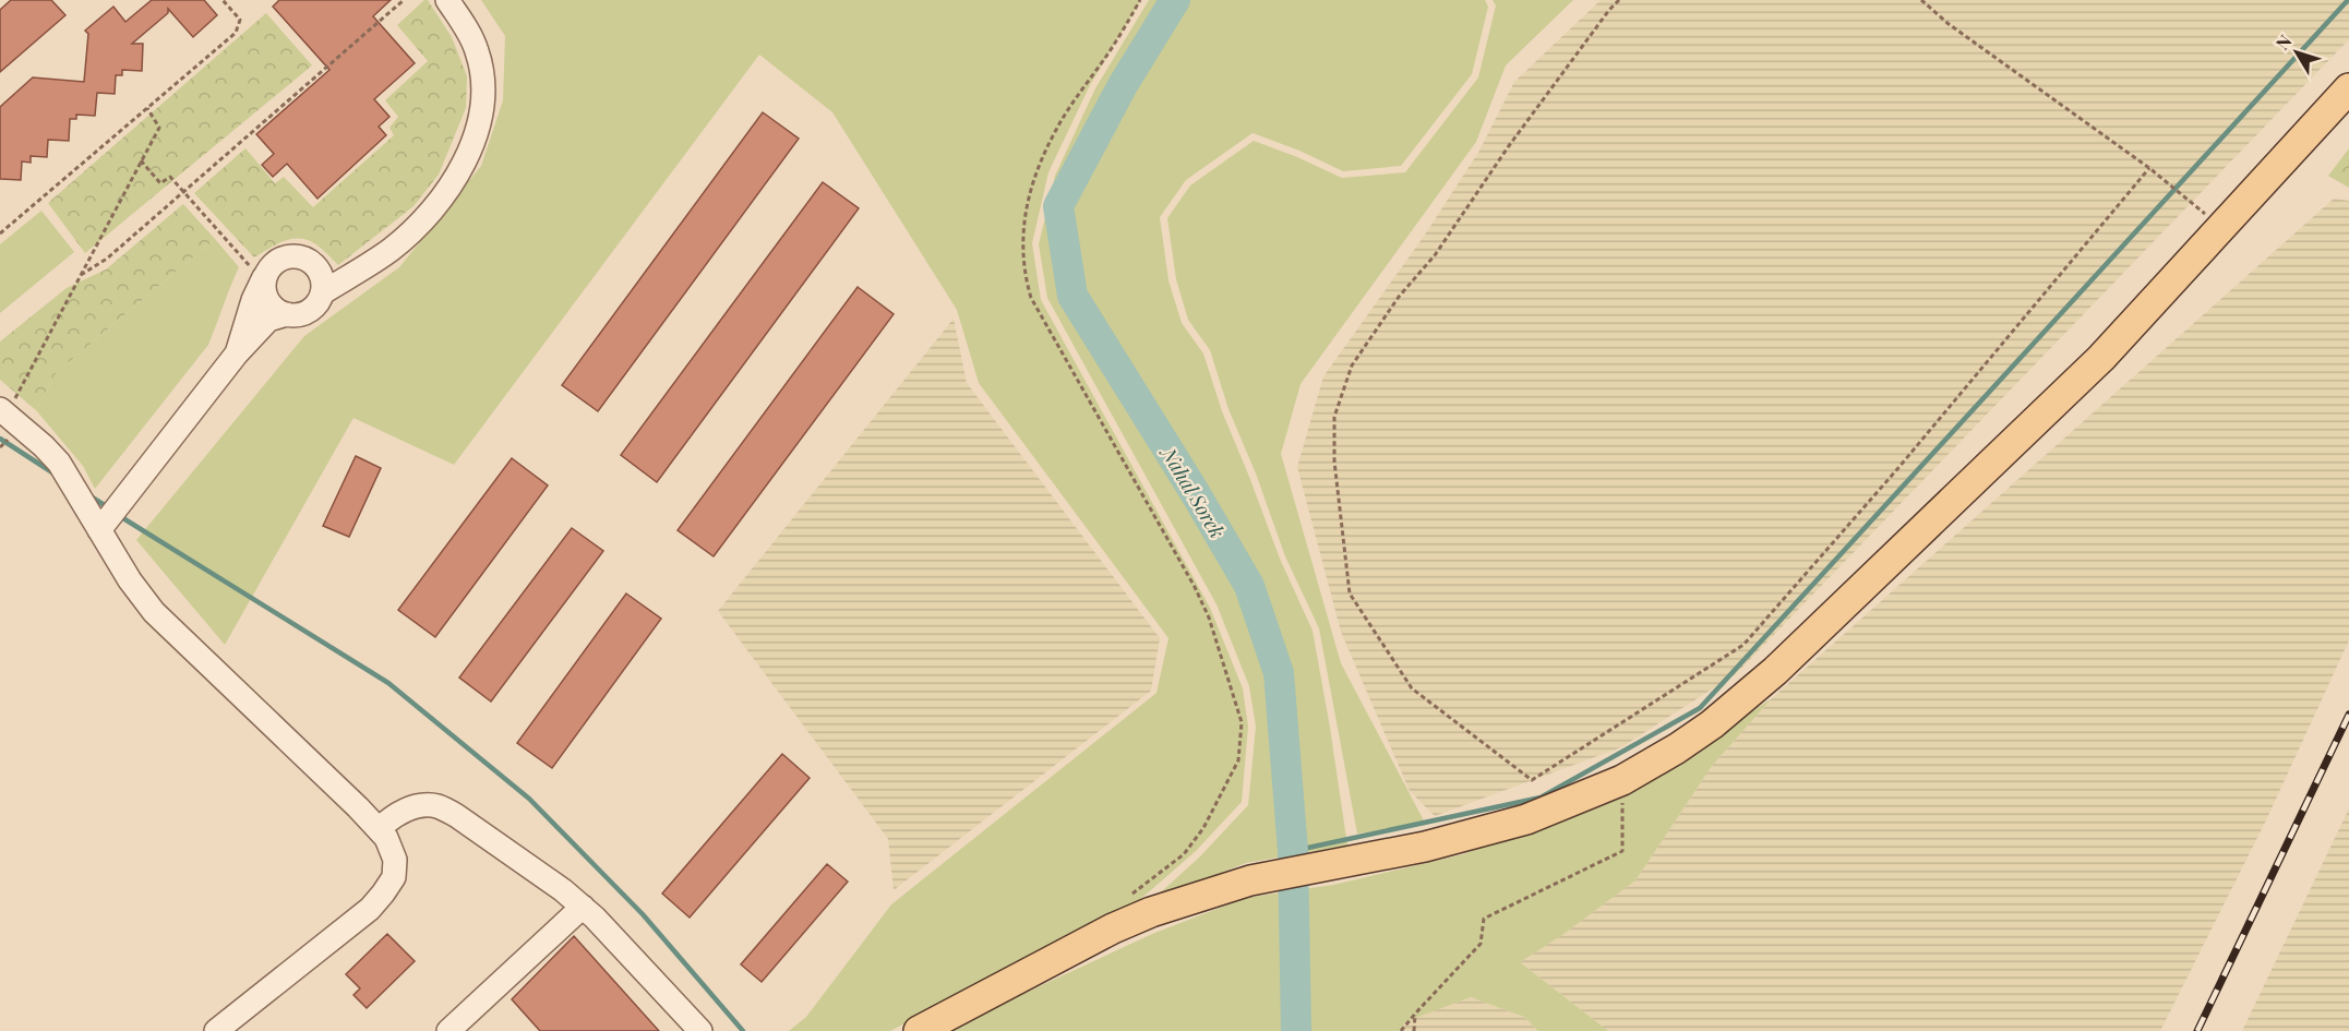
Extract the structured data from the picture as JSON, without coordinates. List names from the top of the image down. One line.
{"water":["Nahal Sorek"],"north":"top left"}
